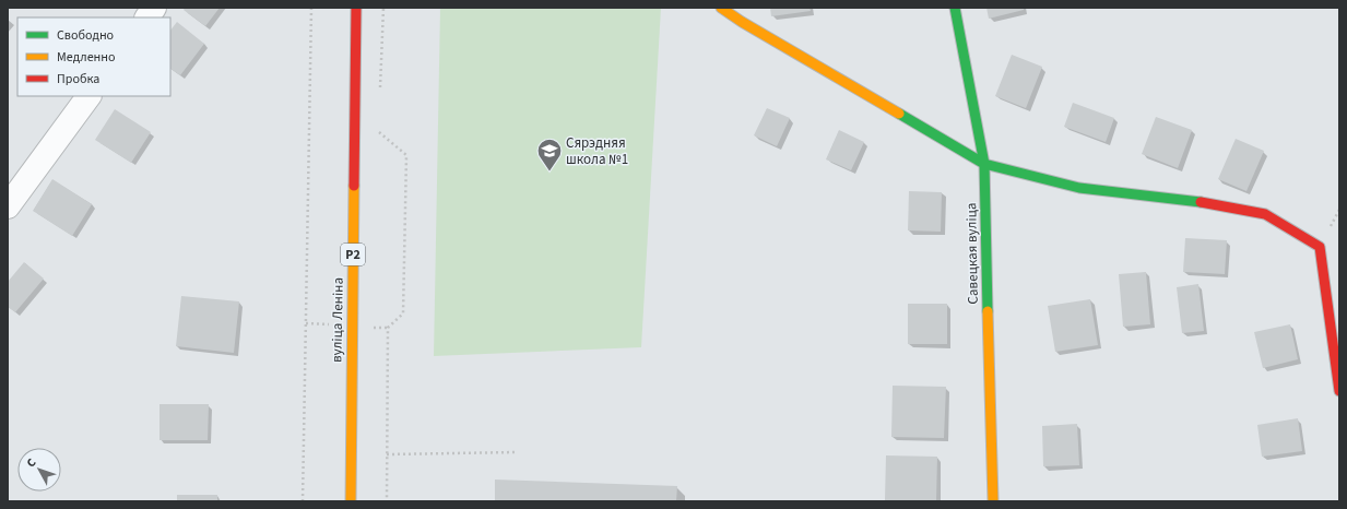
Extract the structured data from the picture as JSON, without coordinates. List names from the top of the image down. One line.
{"streets":{"street":["Савецкая вуліца","Р2","вуліца Леніна"]},"places":{"school or university":["Сярэдняя школа №1"]},"legend":["Свободно","Медленно","Пробка"],"north":"top left"}
